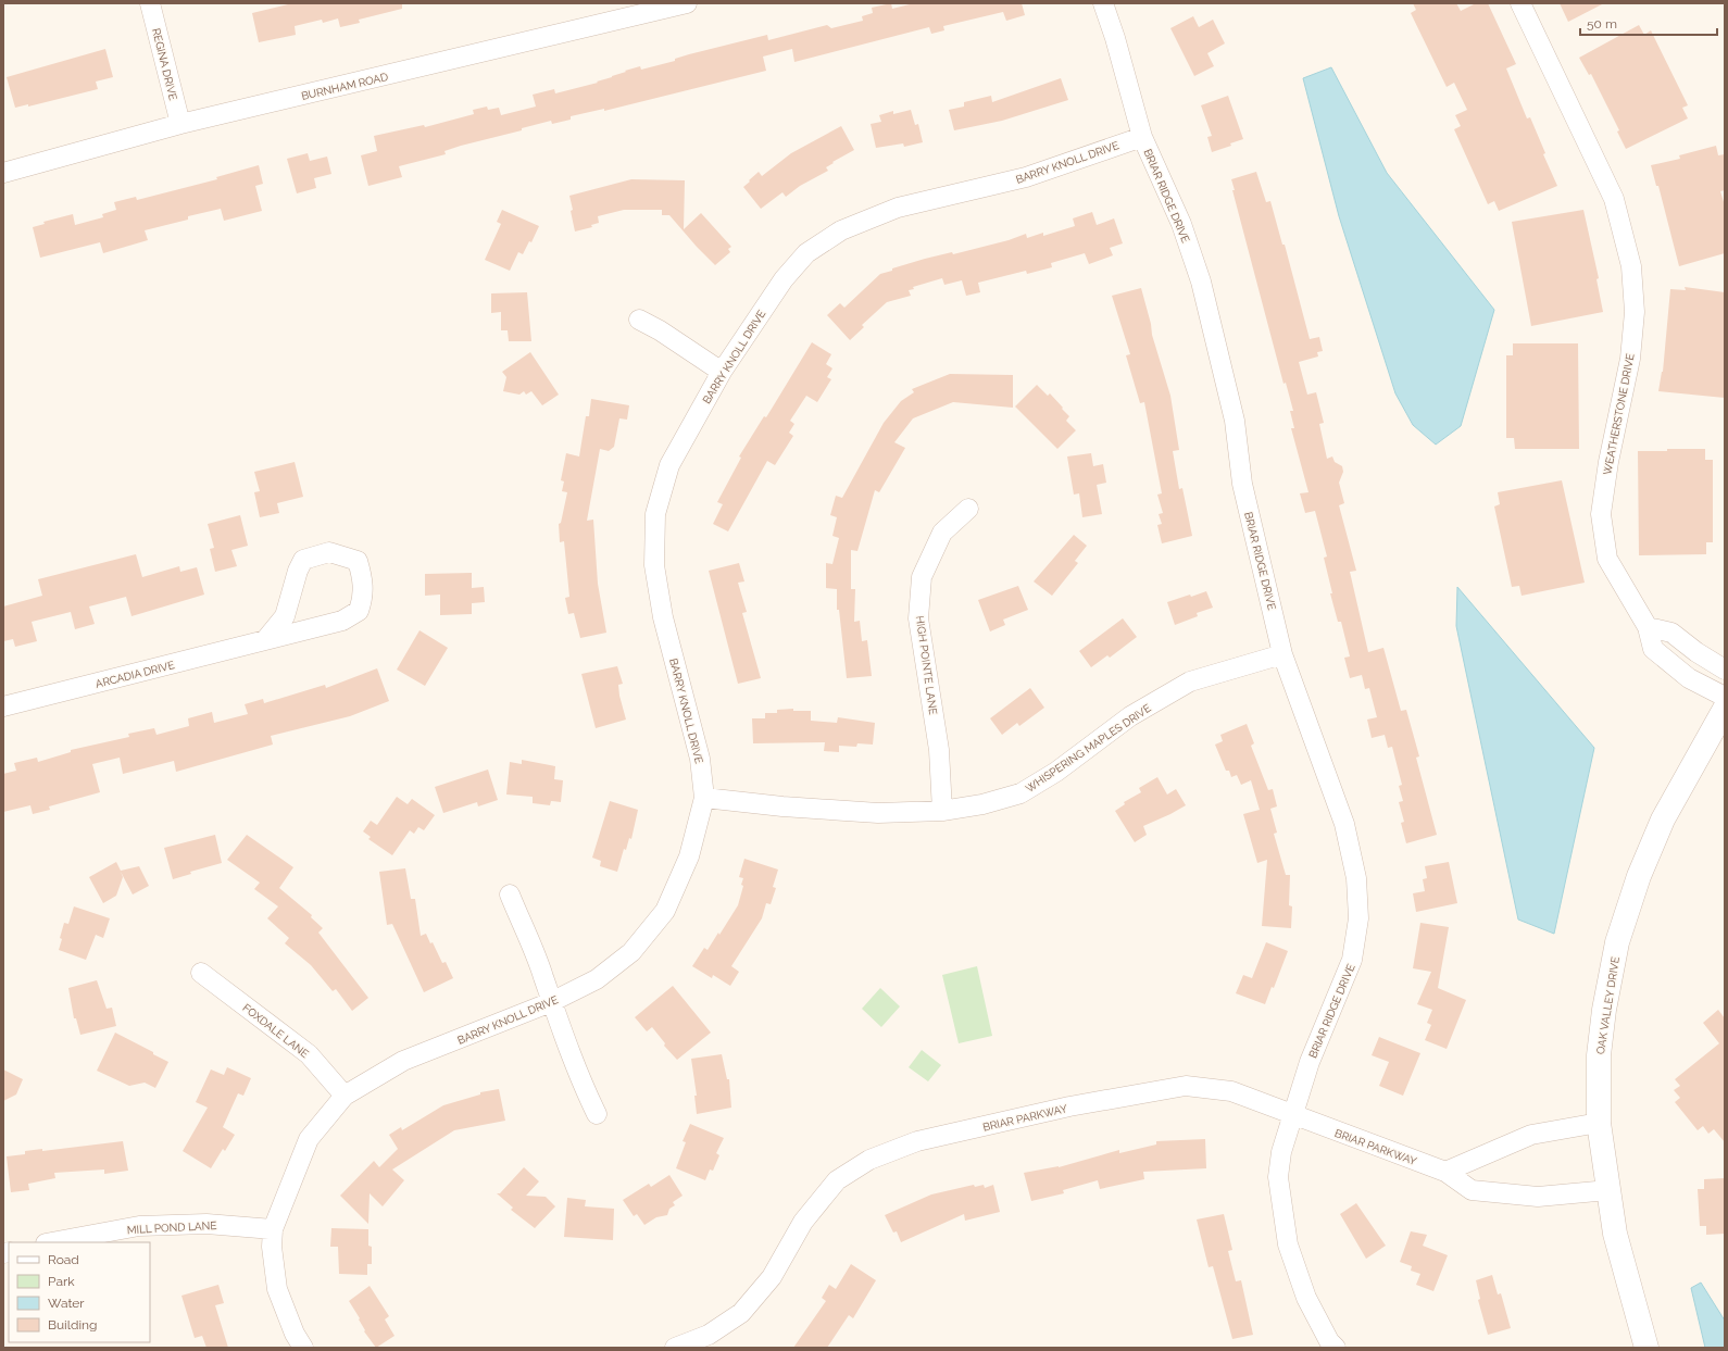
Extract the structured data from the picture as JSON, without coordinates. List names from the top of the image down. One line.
{"streets":{"street":["REGINA DRIVE","BURNHAM ROAD","BARRY KNOLL DRIVE","BRIAR RIDGE DRIVE","WEATHERSTONE DRIVE","HIGH POINTE LANE","ARCADIA DRIVE","WHISPERING MAPLES DRIVE","OAK VALLEY DRIVE","FOXDALE LANE","BRIAR PARKWAY","MILL POND LANE"]},"crossings":[["REGINA DRIVE","BURNHAM ROAD"],["BARRY KNOLL DRIVE","BRIAR RIDGE DRIVE"],["BARRY KNOLL DRIVE","WHISPERING MAPLES DRIVE"],["BARRY KNOLL DRIVE","FOXDALE LANE"],["BARRY KNOLL DRIVE","MILL POND LANE"],["BRIAR RIDGE DRIVE","WHISPERING MAPLES DRIVE"],["BRIAR RIDGE DRIVE","BRIAR PARKWAY"],["HIGH POINTE LANE","WHISPERING MAPLES DRIVE"],["OAK VALLEY DRIVE","BRIAR PARKWAY"]],"legend":["Road","Park","Water","Building"],"scale_bar":"50 m"}
